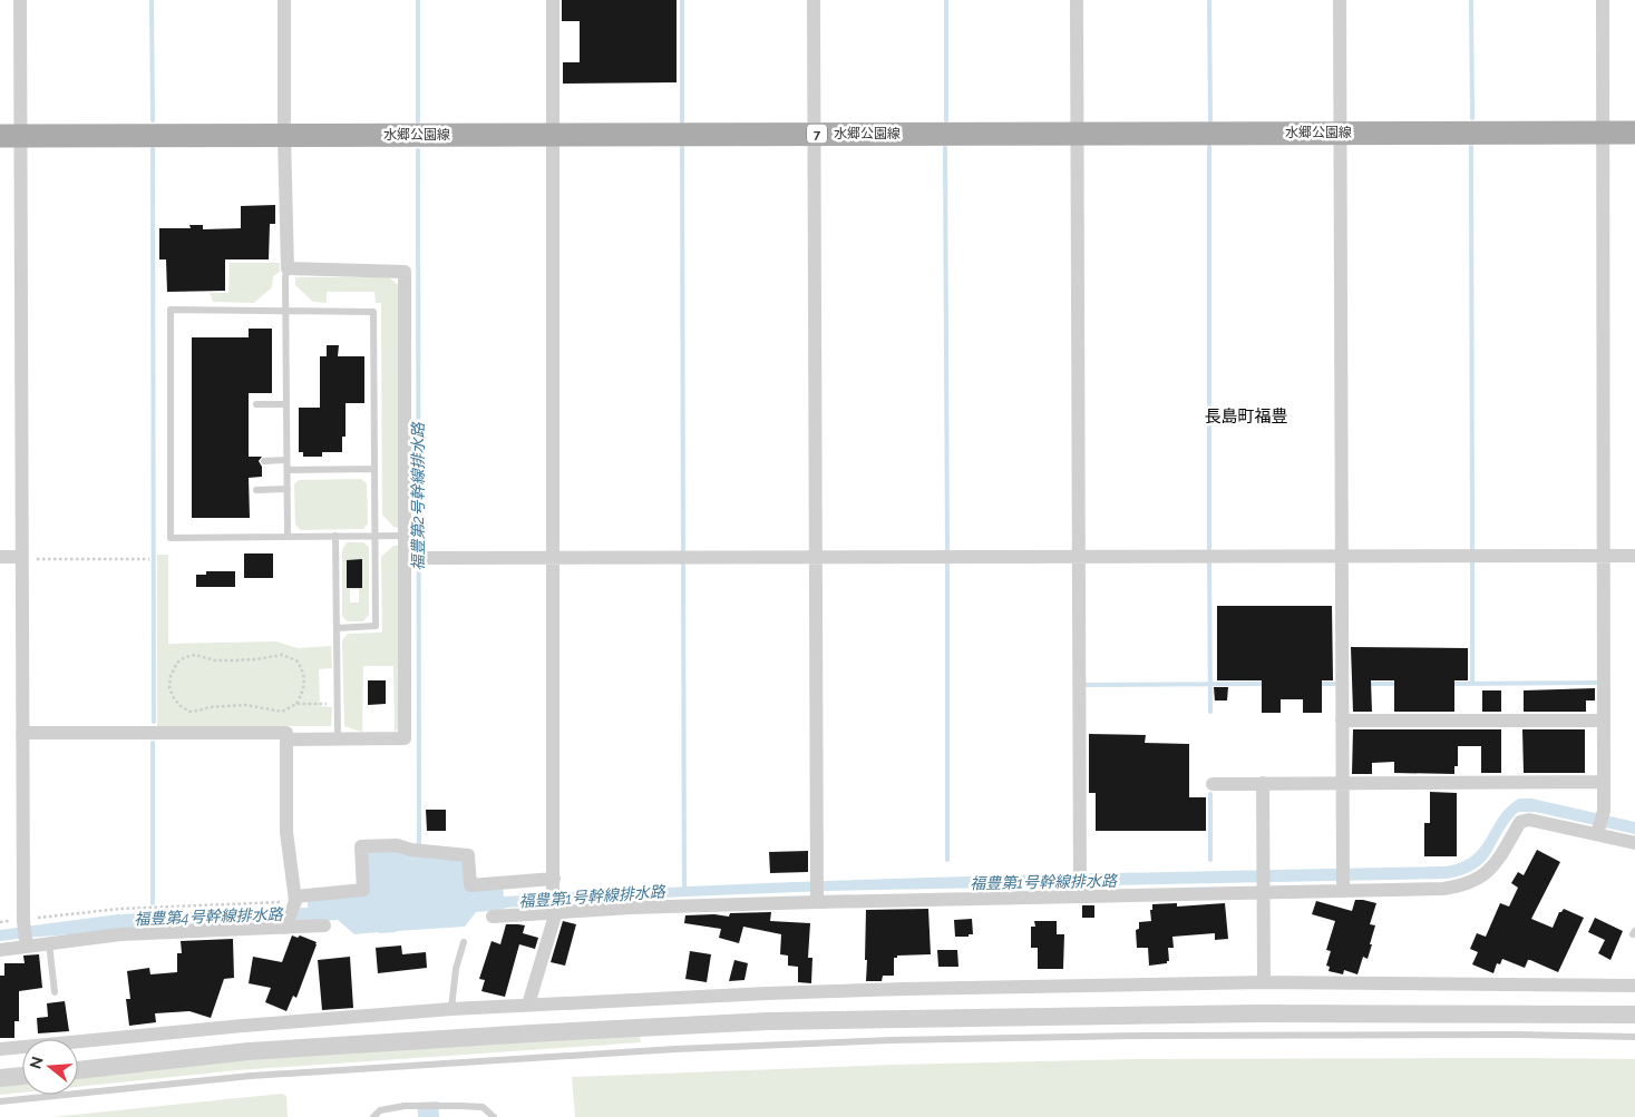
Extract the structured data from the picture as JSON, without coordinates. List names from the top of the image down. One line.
{"streets":{"main road":["水郷公園線","7"]},"districts":["長島町福豊"],"water":["福豊第2号幹線排水路","福豊第1号幹線排水路","福豊第4号幹線排水路"],"north":"left"}
